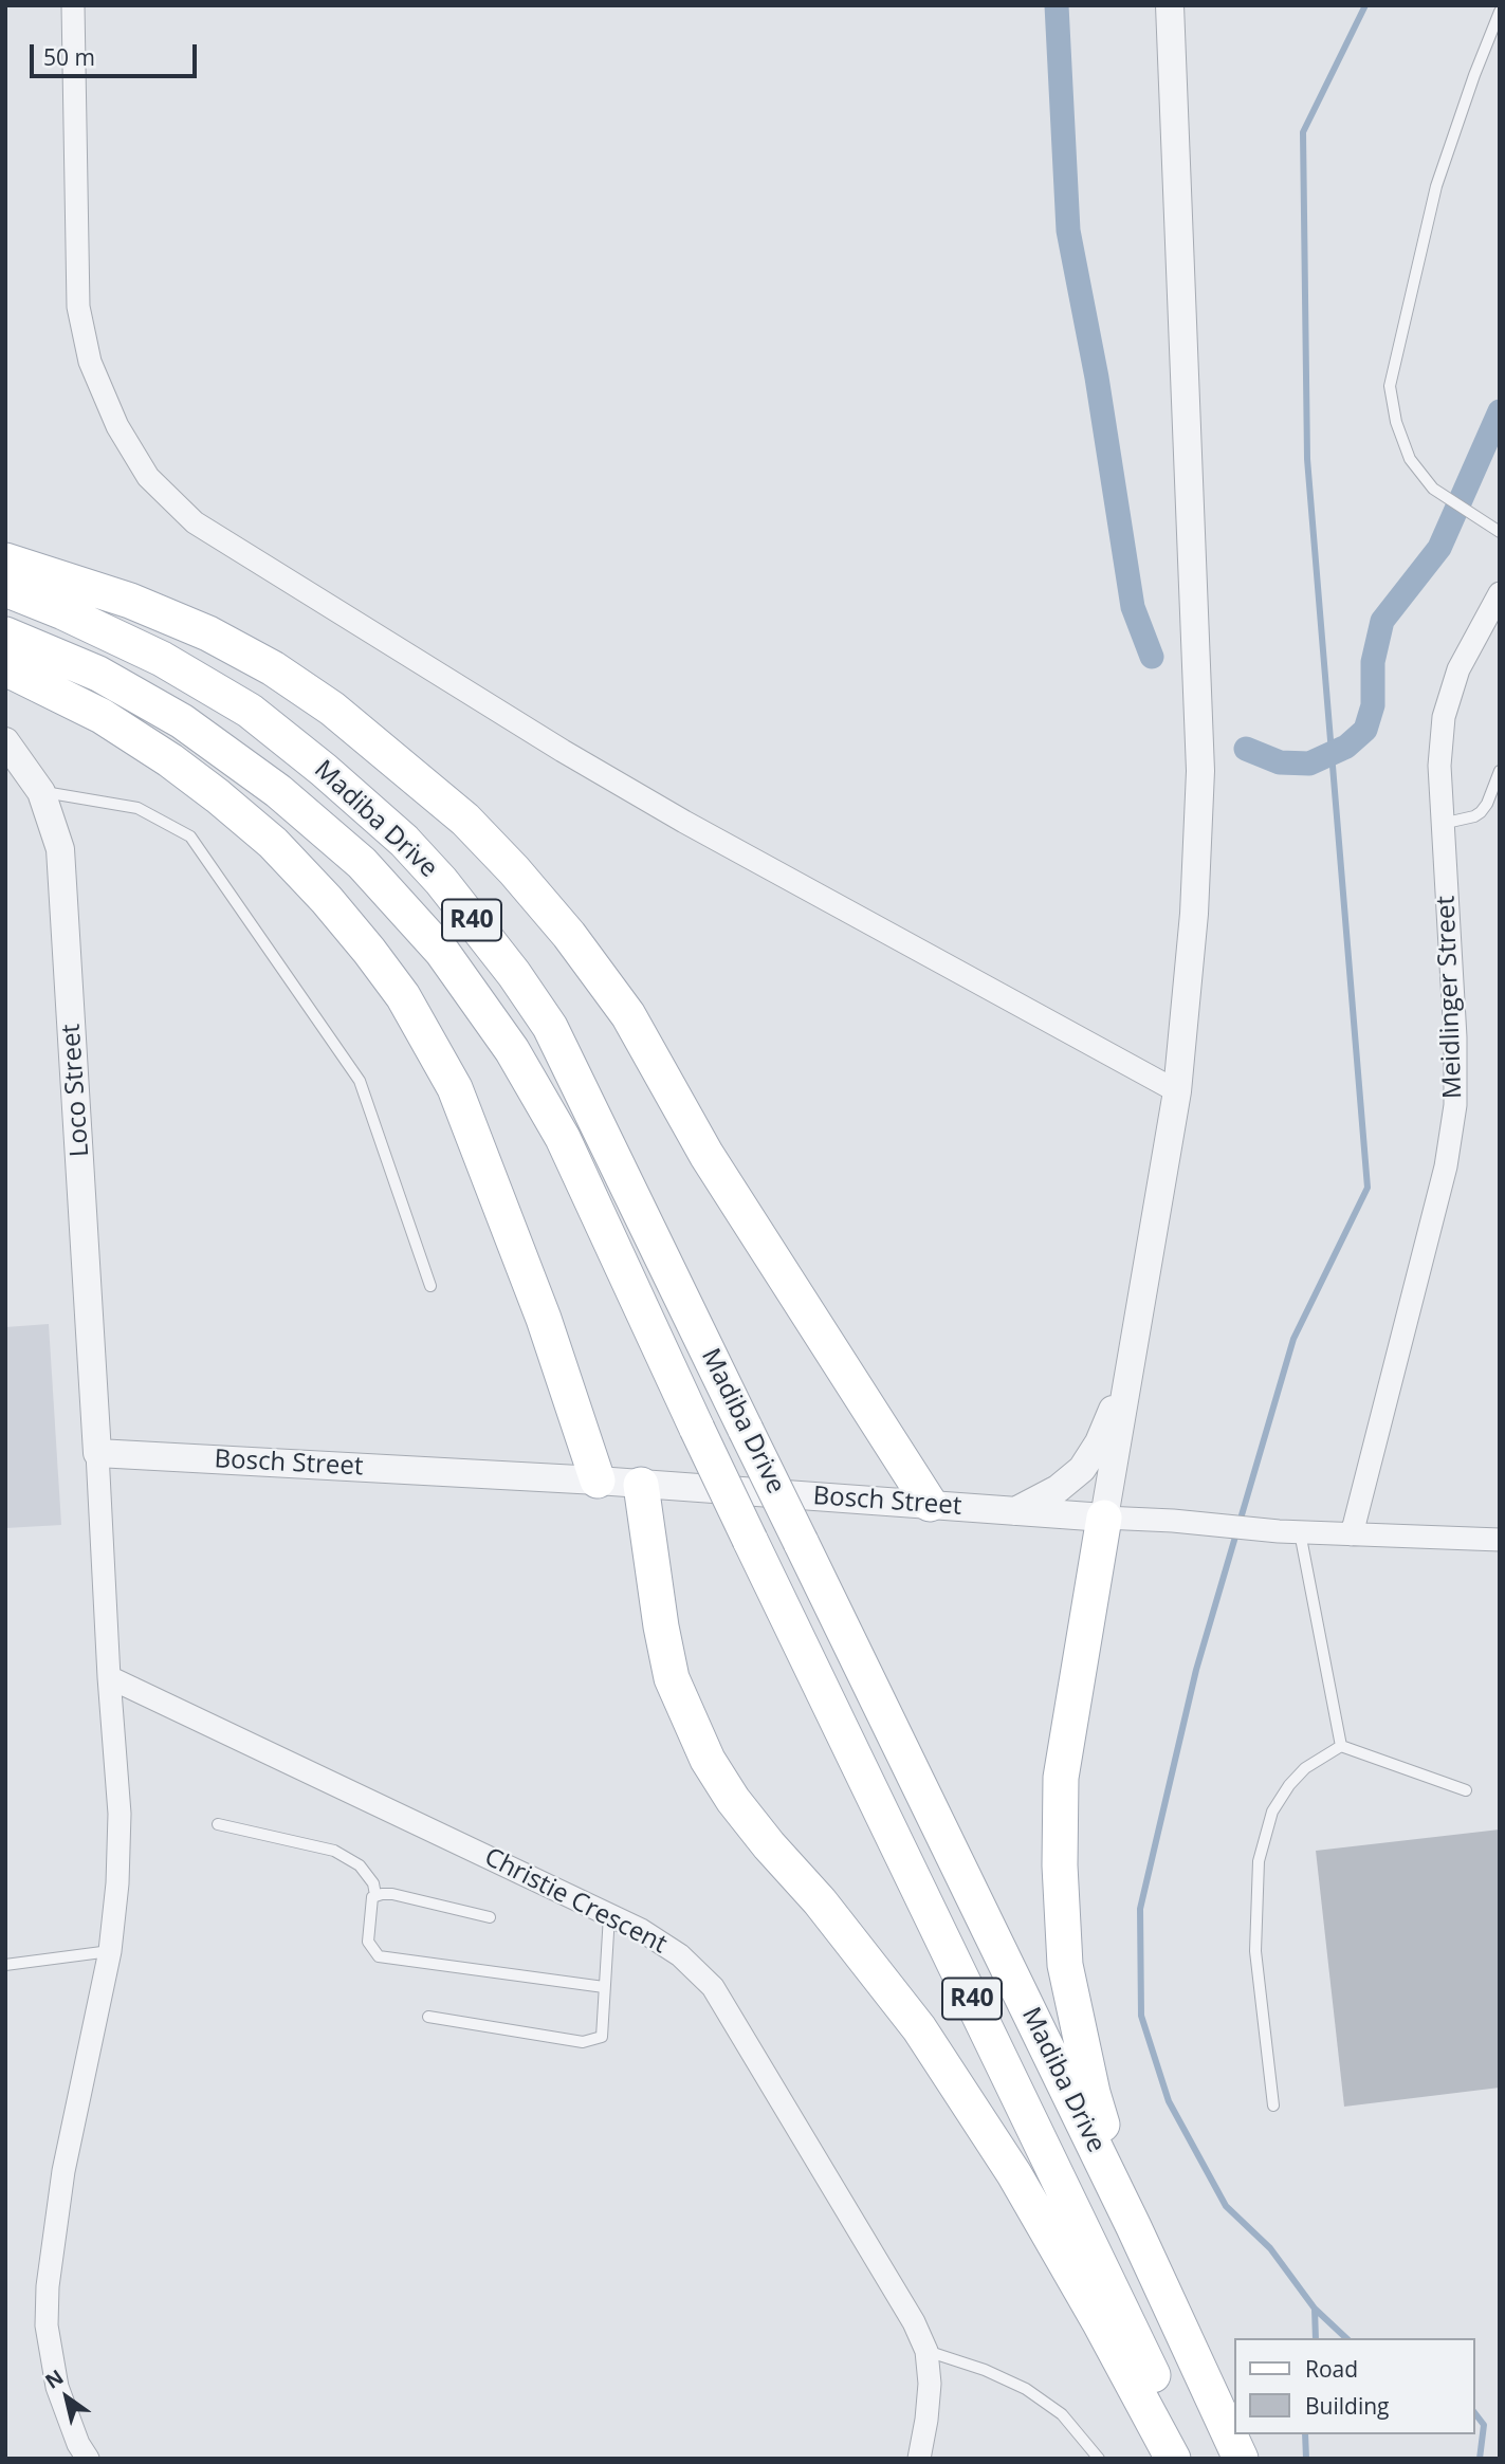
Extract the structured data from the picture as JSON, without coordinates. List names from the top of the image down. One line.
{"streets":{"main road":["Madiba Drive","R40"],"street":["Meidlinger Street","Loco Street","Bosch Street","Christie Crescent"]},"crossings":[["Meidlinger Street","Bosch Street"],["Loco Street","Bosch Street"]],"legend":["Road","Building"],"scale_bar":"50 m","north":"top left"}
